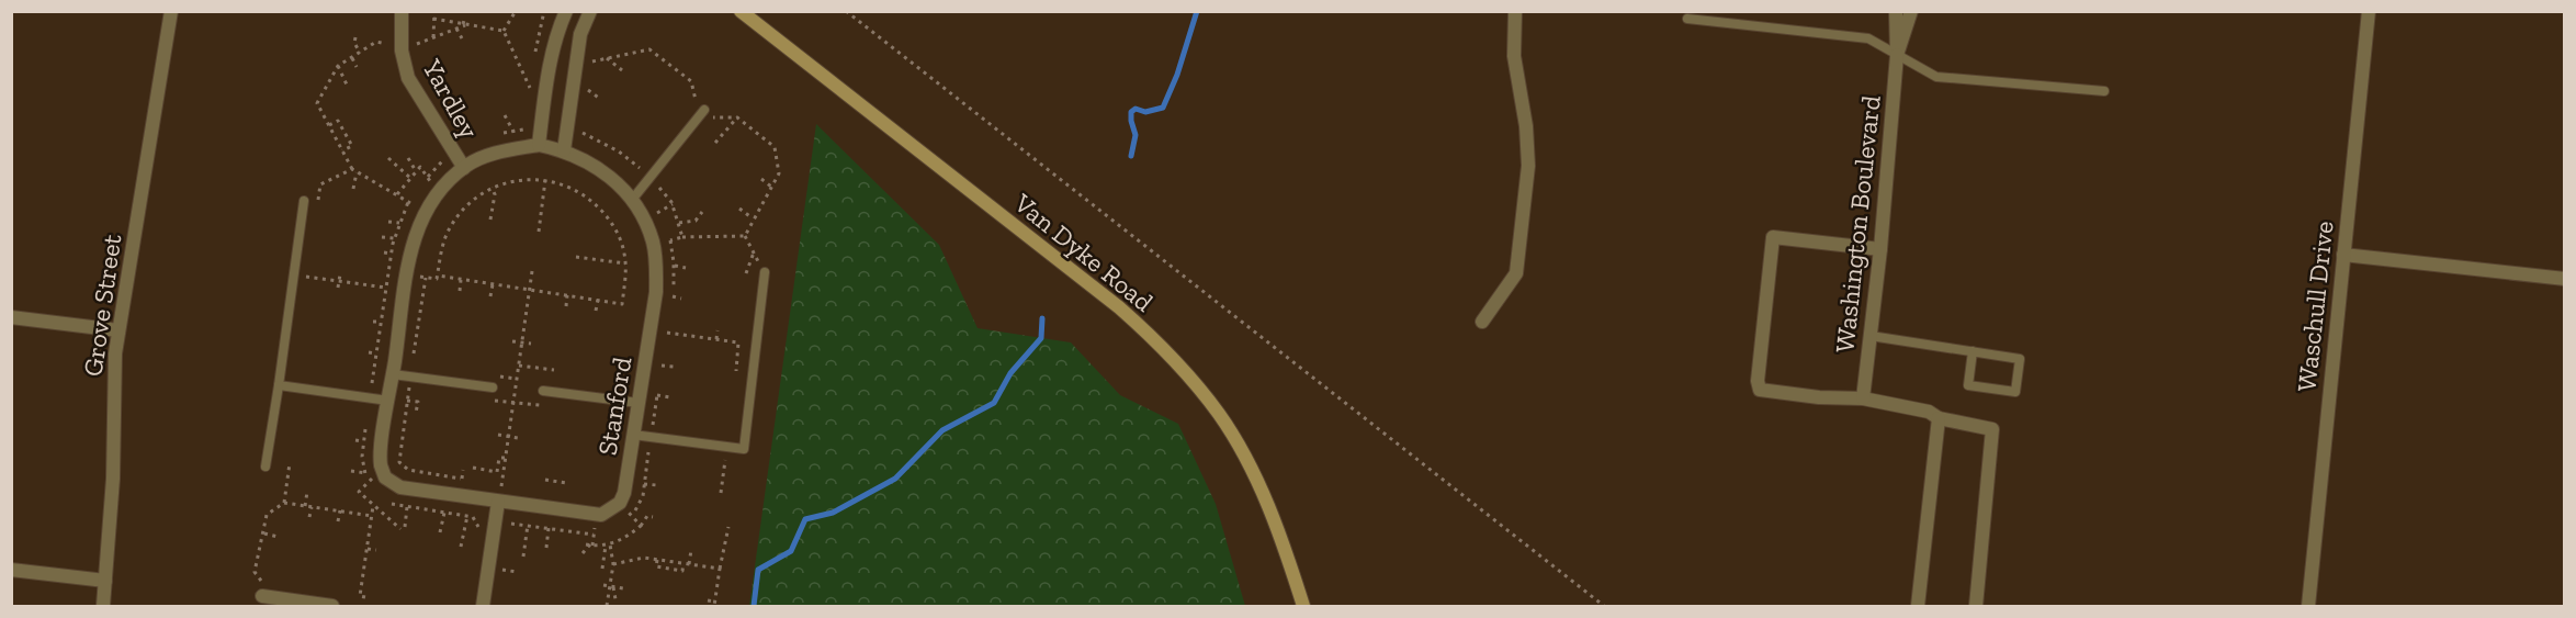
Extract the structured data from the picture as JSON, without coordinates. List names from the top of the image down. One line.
{"streets":{"street":["Yardley","Washington Boulevard","Van Dyke Road","Grove Street","Waschull Drive","Stanford"]},"crossings":[["Yardley","Stanford"]]}
